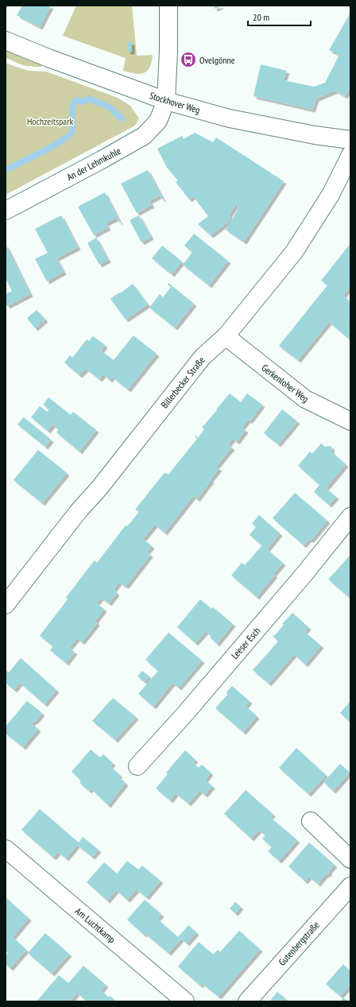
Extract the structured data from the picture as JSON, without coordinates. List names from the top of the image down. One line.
{"streets":{"street":["Stockhover Weg","An der Lehmkuhle","Billerbecker Straße","Gerkenloher Weg","Leeser Esch","Am Luchtkamp","Gutenbergstraße"]},"crossings":[["Stockhover Weg","An der Lehmkuhle"],["Billerbecker Straße","Gerkenloher Weg"]],"parks":["Hochzeitspark"],"places":{"bus stop":["Ovelgönne"]},"scale_bar":"20 m"}
